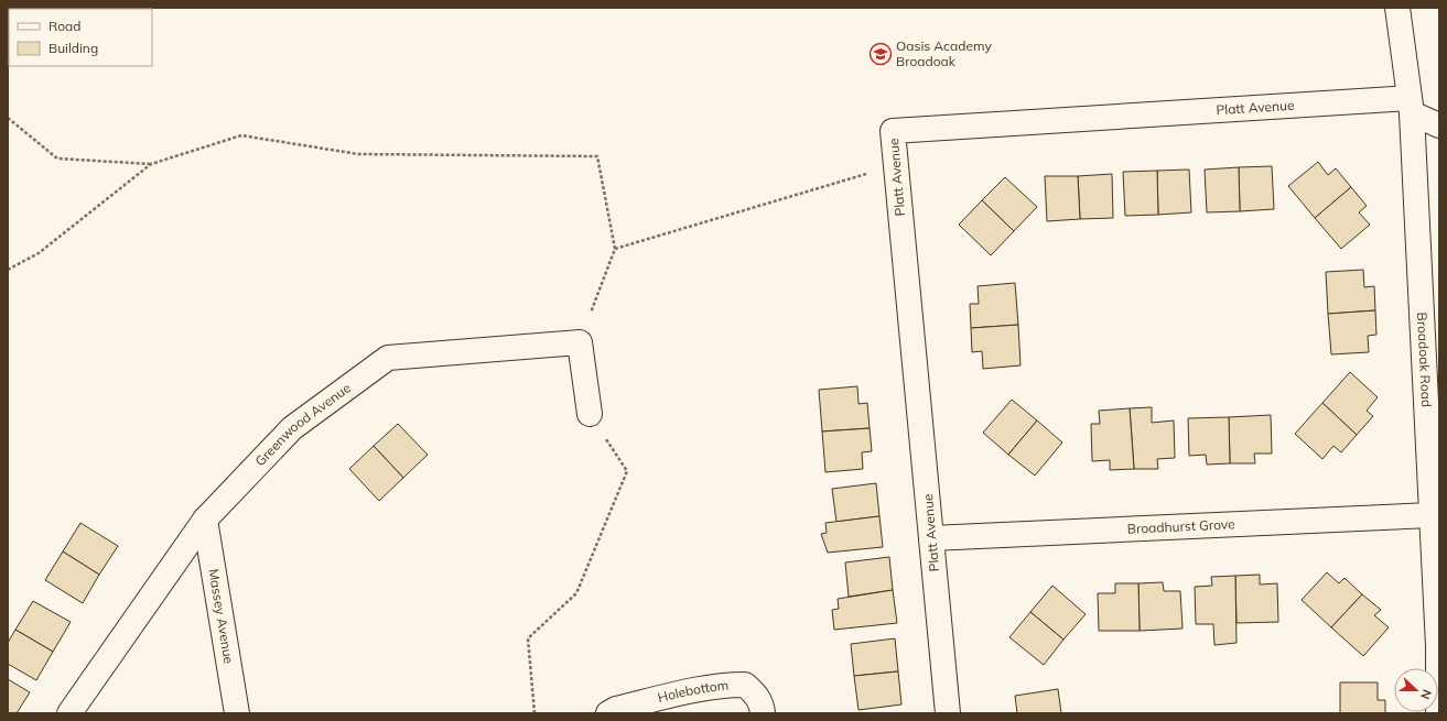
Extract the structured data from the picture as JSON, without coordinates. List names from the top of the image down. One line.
{"streets":{"street":["Platt Avenue","Broadoak Road","Greenwood Avenue","Broadhurst Grove","Massey Avenue","Holebottom"]},"crossings":[["Platt Avenue","Broadoak Road"],["Platt Avenue","Broadhurst Grove"],["Broadoak Road","Broadhurst Grove"],["Greenwood Avenue","Massey Avenue"]],"places":{"school or university":["Oasis Academy Broadoak"]},"legend":["Road","Building"],"north":"right"}
